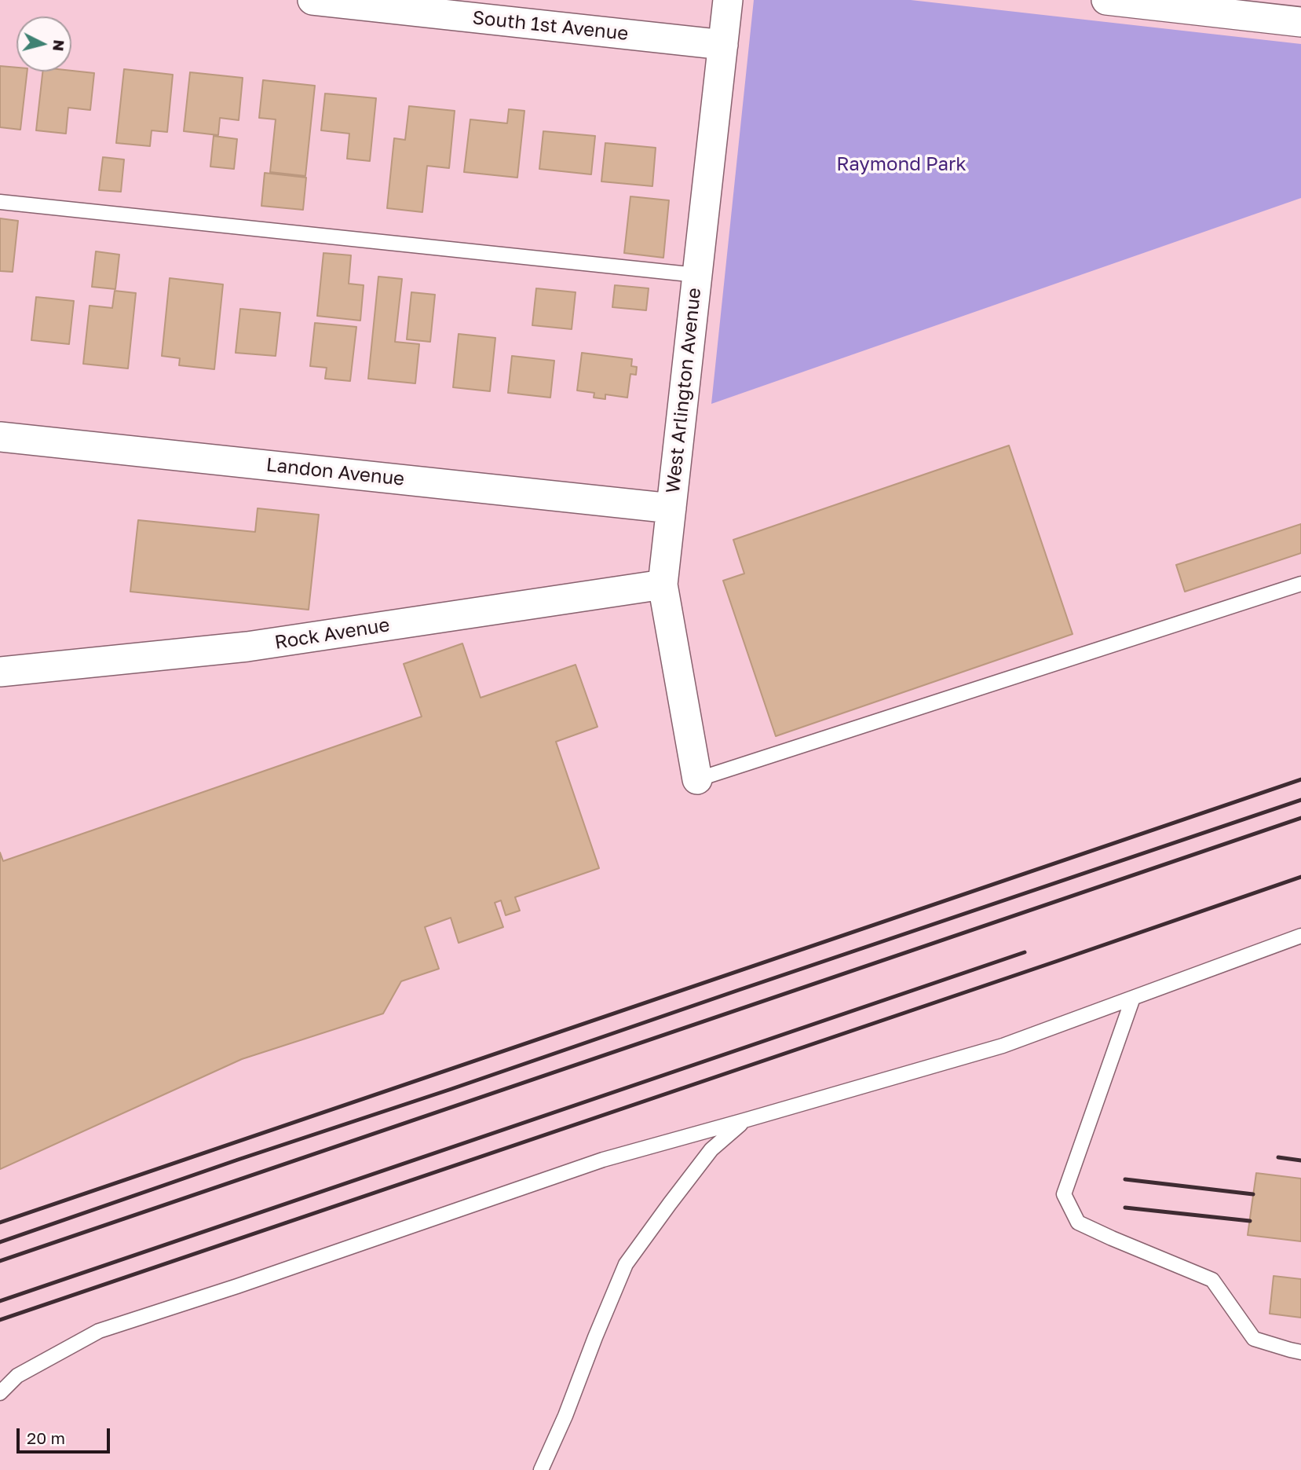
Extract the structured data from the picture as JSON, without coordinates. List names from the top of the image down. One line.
{"streets":{"street":["South 1st Avenue","West Arlington Avenue","Landon Avenue","Rock Avenue"]},"crossings":[["South 1st Avenue","West Arlington Avenue"],["West Arlington Avenue","Landon Avenue"],["West Arlington Avenue","Rock Avenue"]],"parks":["Raymond Park"],"scale_bar":"20 m","north":"right"}
